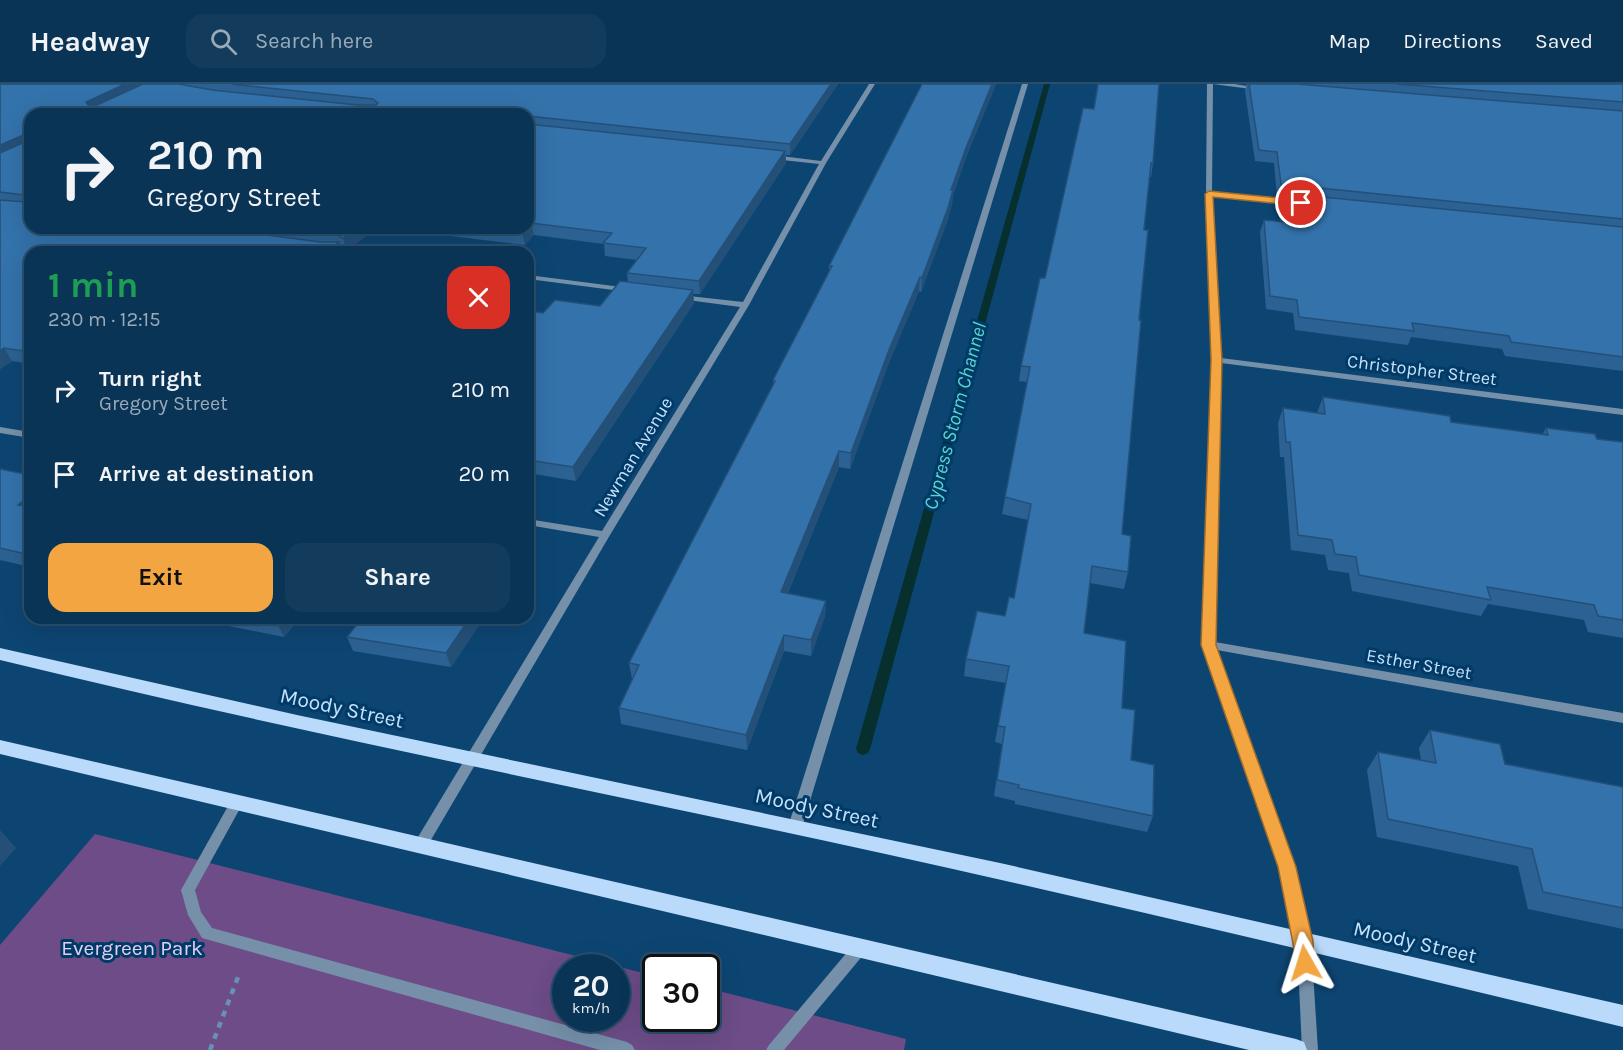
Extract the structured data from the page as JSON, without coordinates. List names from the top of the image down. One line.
{"streets":{"main road":["Moody Street"],"street":["Christopher Street","Newman Avenue","Esther Street"]},"crossings":[["Newman Avenue","Moody Street"]],"water":["Cypress Storm Channel"],"parks":["Evergreen Park"],"page":{"header":"Headway","search":"Search here","nav":["Map","Directions","Saved"],"turn":["210 m","Gregory Street"],"heading":["1 min","230 m · 12:15"],"list":[{"name":"Turn right","note":"Gregory Street","value":"210 m"},{"name":"Arrive at destination","value":"20 m"}],"buttons":["Exit","Share"],"speed":"20 km/h","limit":"30"}}
